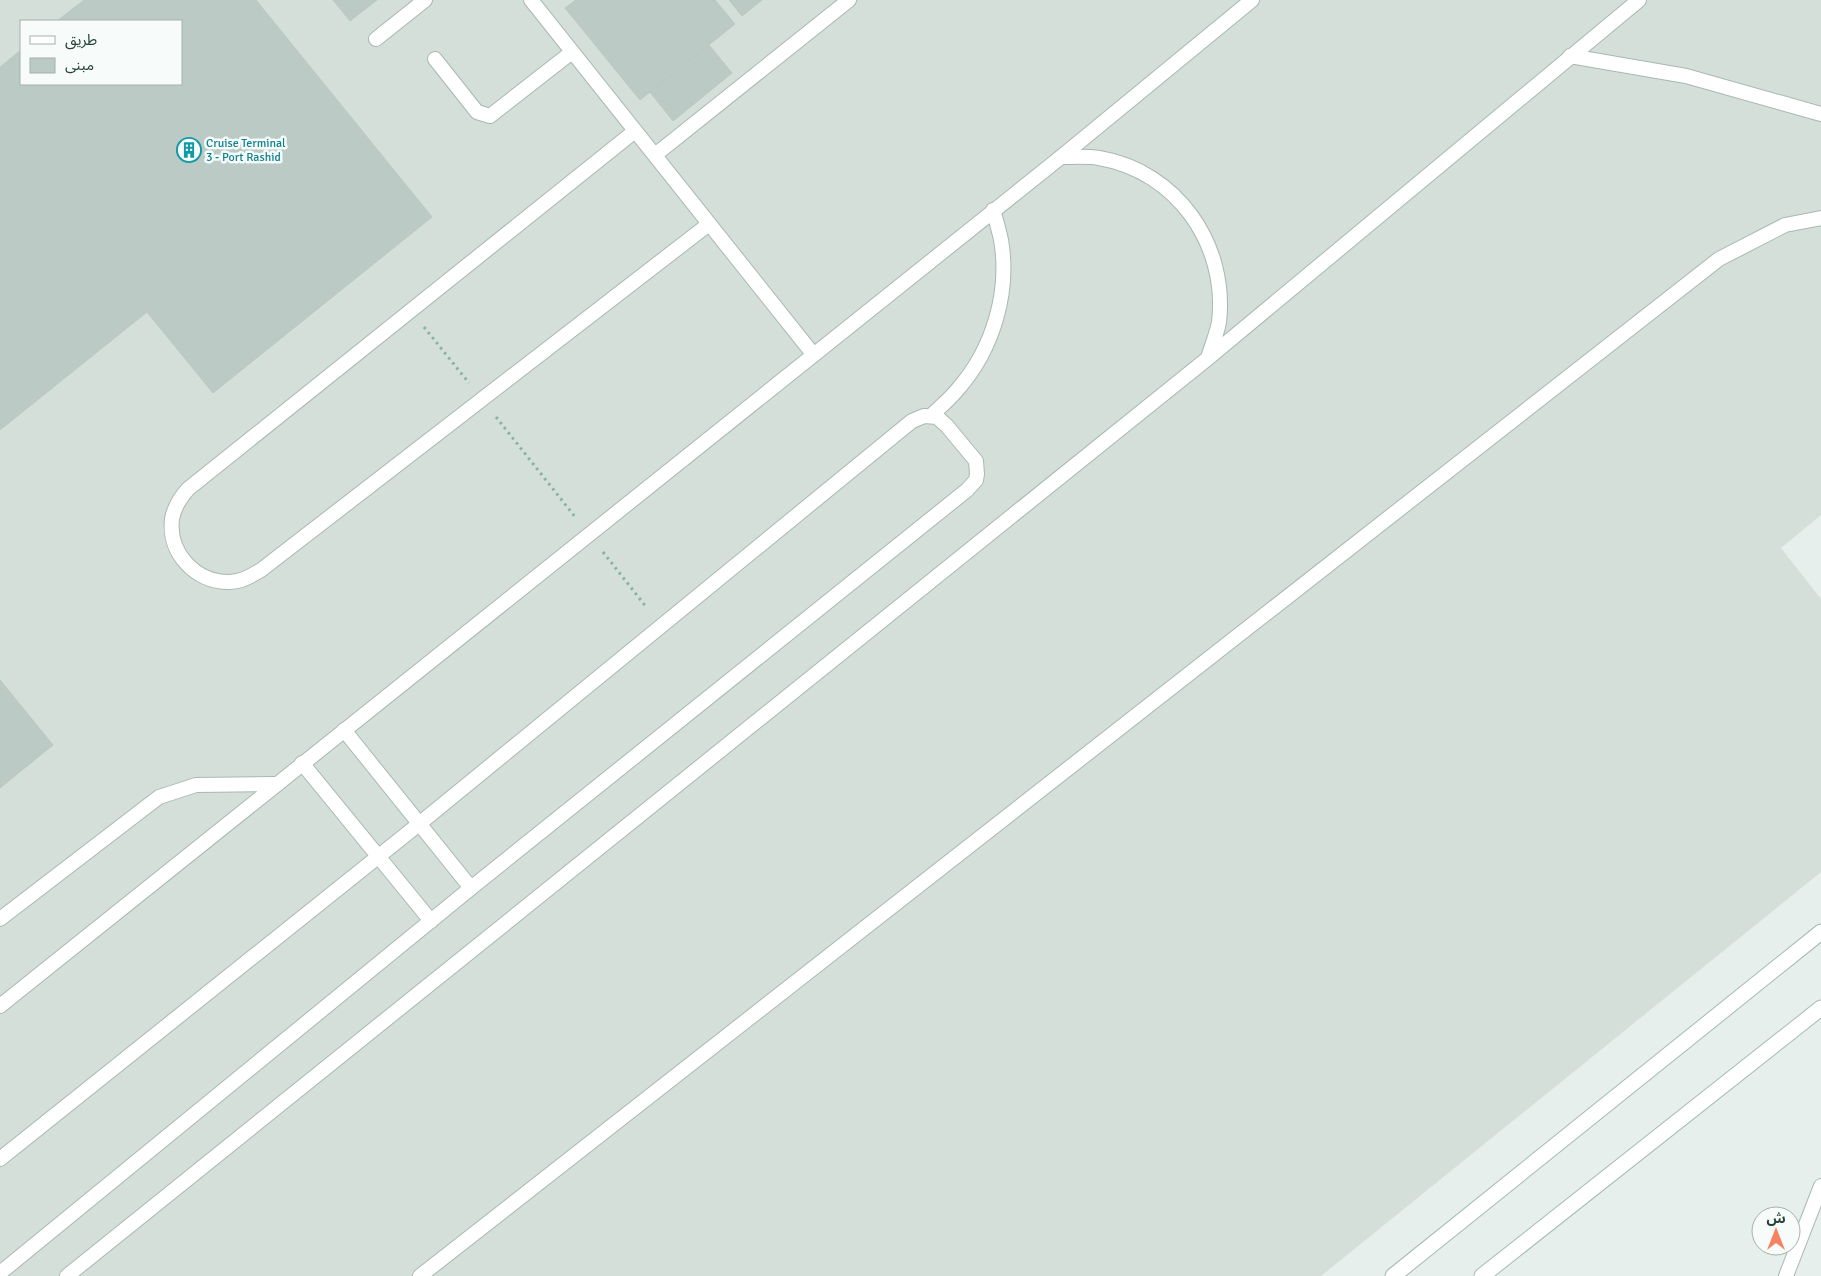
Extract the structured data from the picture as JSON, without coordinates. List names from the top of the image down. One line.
{"places":{"building":["Cruise Terminal 3 - Port Rashid"]},"legend":["طريق","مبنى"],"north":"top"}
